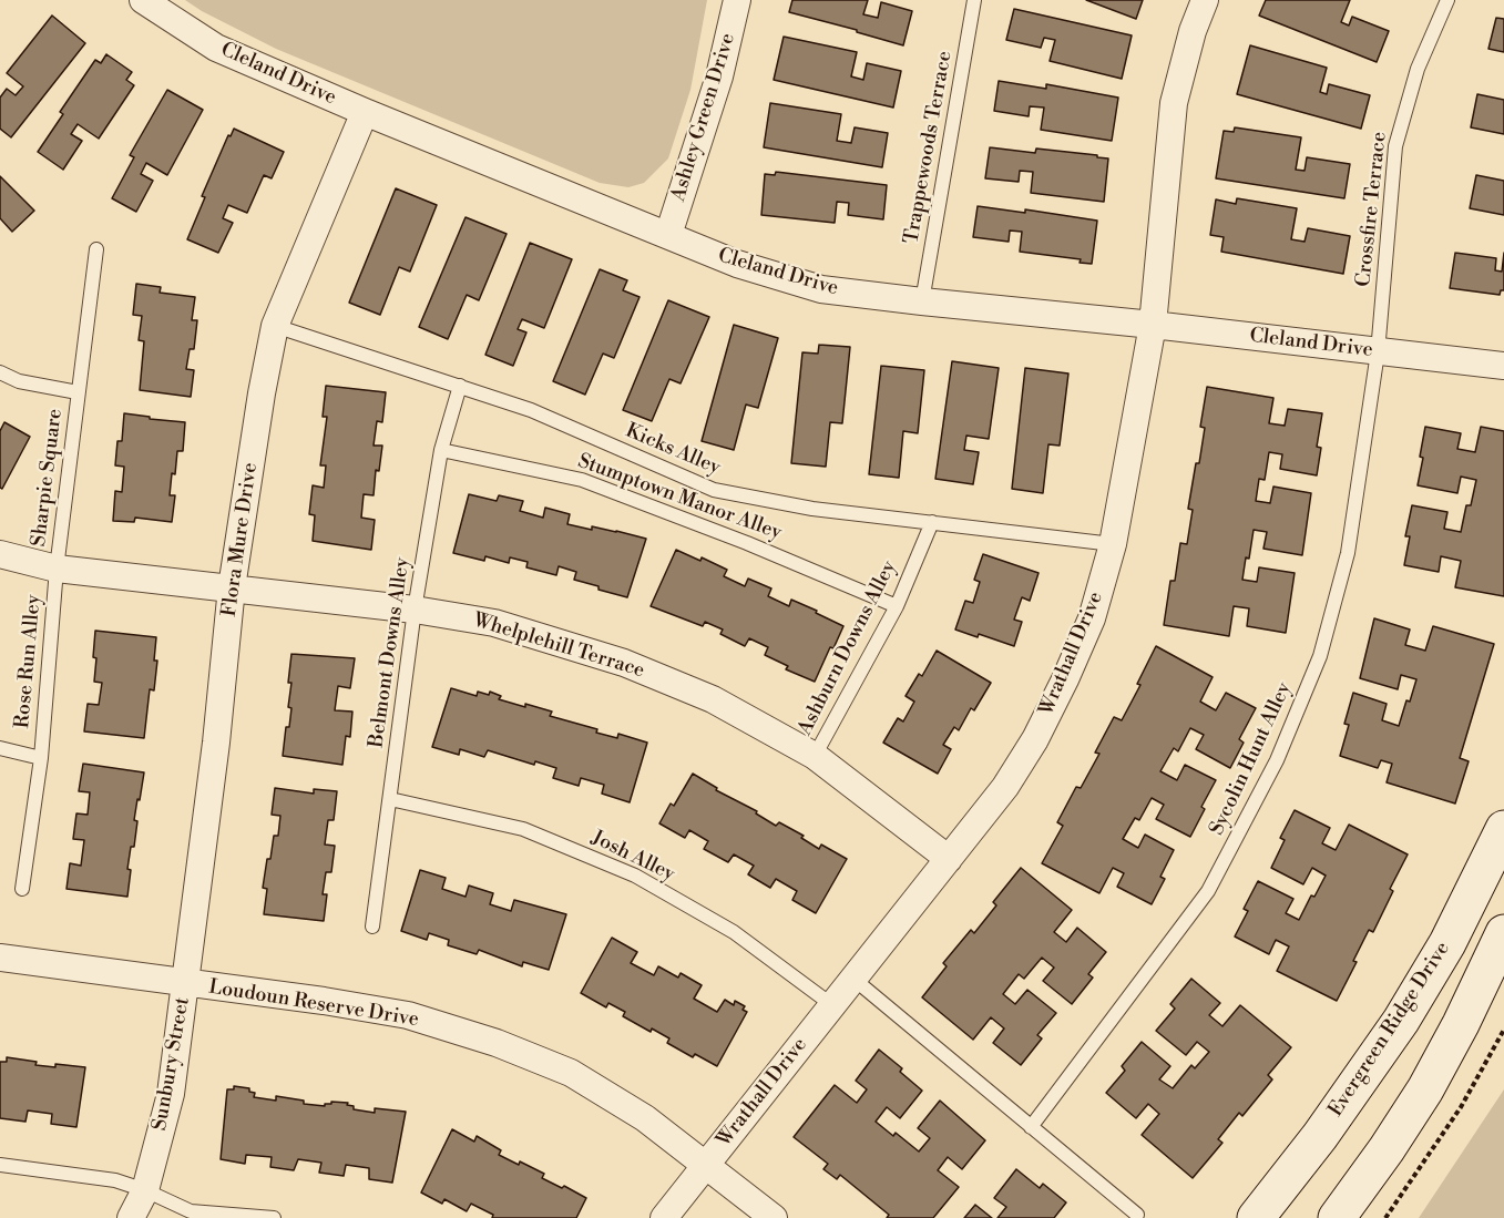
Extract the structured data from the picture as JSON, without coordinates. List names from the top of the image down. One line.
{"streets":{"street":["Cleland Drive","Ashley Green Drive","Flora Mure Drive","Whelplehill Terrace","Wrathall Drive","Loudoun Reserve Drive","Evergreen Ridge Drive","Sunbury Street"],"lane":["Trappewoods Terrace","Crossfire Terrace","Kicks Alley","Sharpie Square","Stumptown Manor Alley","Ashburn Downs Alley","Belmont Downs Alley","Rose Run Alley","Sycolin Hunt Alley","Josh Alley"]},"crossings":[["Cleland Drive","Ashley Green Drive"],["Cleland Drive","Trappewoods Terrace"],["Cleland Drive","Crossfire Terrace"],["Cleland Drive","Flora Mure Drive"],["Cleland Drive","Wrathall Drive"],["Cleland Drive","Sycolin Hunt Alley"],["Crossfire Terrace","Sycolin Hunt Alley"],["Kicks Alley","Flora Mure Drive"],["Kicks Alley","Ashburn Downs Alley"],["Kicks Alley","Belmont Downs Alley"],["Kicks Alley","Wrathall Drive"],["Sharpie Square","Whelplehill Terrace"],["Sharpie Square","Rose Run Alley"],["Stumptown Manor Alley","Ashburn Downs Alley"],["Stumptown Manor Alley","Belmont Downs Alley"],["Flora Mure Drive","Whelplehill Terrace"],["Flora Mure Drive","Loudoun Reserve Drive"],["Flora Mure Drive","Sunbury Street"],["Whelplehill Terrace","Ashburn Downs Alley"],["Whelplehill Terrace","Belmont Downs Alley"],["Whelplehill Terrace","Wrathall Drive"],["Whelplehill Terrace","Rose Run Alley"],["Belmont Downs Alley","Josh Alley"],["Wrathall Drive","Josh Alley"],["Wrathall Drive","Loudoun Reserve Drive"],["Loudoun Reserve Drive","Sunbury Street"]]}
